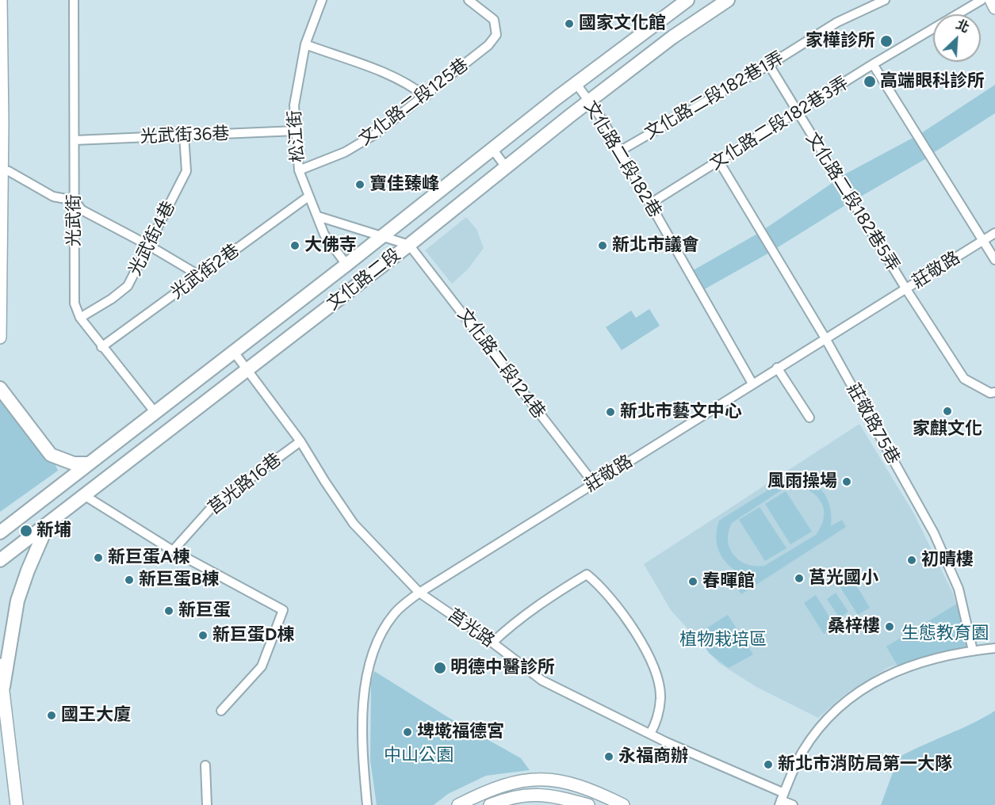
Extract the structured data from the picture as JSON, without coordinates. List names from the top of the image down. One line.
{"streets":{"main road":["文化路二段"],"street":["文化路二段182巷1弄","文化路二段125巷","文化路二段182巷3弄","光武街36巷","松江街","文化路二段182巷","文化路二段182巷5弄","光武街","光武街4巷","莊敬路","光武街2巷","文化路二段124巷","莊敬路75巷","莒光路16巷","莒光路"]},"crossings":[["文化路二段182巷1弄","文化路二段182巷"],["文化路二段182巷1弄","文化路二段182巷5弄"],["文化路二段125巷","松江街"],["文化路二段182巷3弄","文化路二段182巷"],["文化路二段182巷3弄","文化路二段182巷5弄"],["文化路二段182巷3弄","莊敬路75巷"],["光武街36巷","松江街"],["光武街36巷","光武街"],["光武街36巷","光武街4巷"],["松江街","光武街2巷"],["松江街","文化路二段"],["文化路二段182巷","莊敬路"],["文化路二段182巷","文化路二段"],["文化路二段182巷5弄","莊敬路"],["光武街","光武街4巷"],["光武街","光武街2巷"],["光武街","文化路二段"],["莊敬路","文化路二段124巷"],["莊敬路","莊敬路75巷"],["莊敬路","莒光路"],["文化路二段","文化路二段124巷"],["文化路二段","莒光路"],["莒光路16巷","莒光路"]],"parks":["生態教育園","植物栽培區","中山公園"],"places":["國家文化館","家樺診所","高端眼科診所","寶佳臻峰","大佛寺","新北市議會","家麒文化","新北市藝文中心","風雨操場","新埔","新巨蛋A棟","初晴樓","莒光國小","新巨蛋B棟","春暉館","新巨蛋","桑梓樓","新巨蛋D棟","明德中醫診所","國王大廈","埤墘福德宮","永福商辦","新北市消防局第一大隊"],"north":"top right"}
